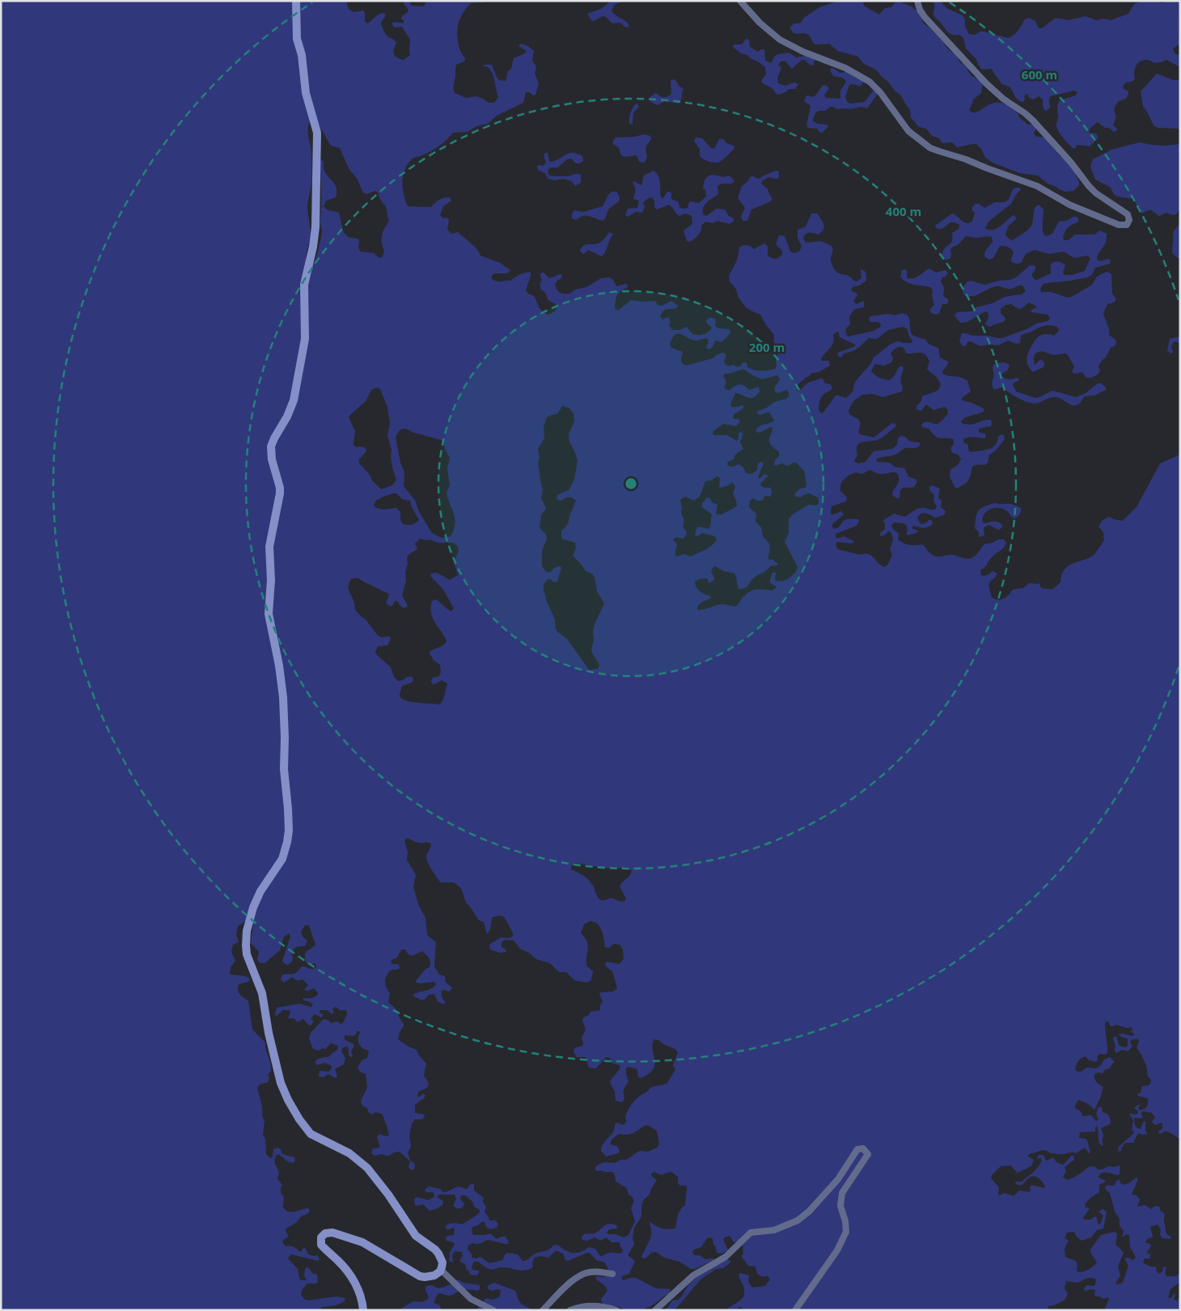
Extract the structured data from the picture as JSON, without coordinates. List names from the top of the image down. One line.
{"rings":["600 m","400 m","200 m"]}
